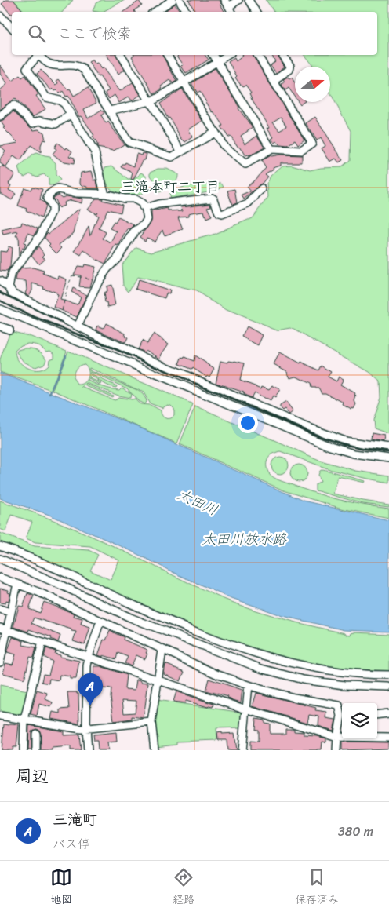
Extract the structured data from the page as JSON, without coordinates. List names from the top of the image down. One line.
{"districts":["三滝本町二丁目"],"water":["太田川","太田川放水路"],"north":"right","page":{"search":"ここで検索","pins":"A","heading":"周辺","list":[{"mark":"A","name":"三滝町","note":"バス停","value":"380 m"}],"nav":["地図","経路","保存済み"]}}
